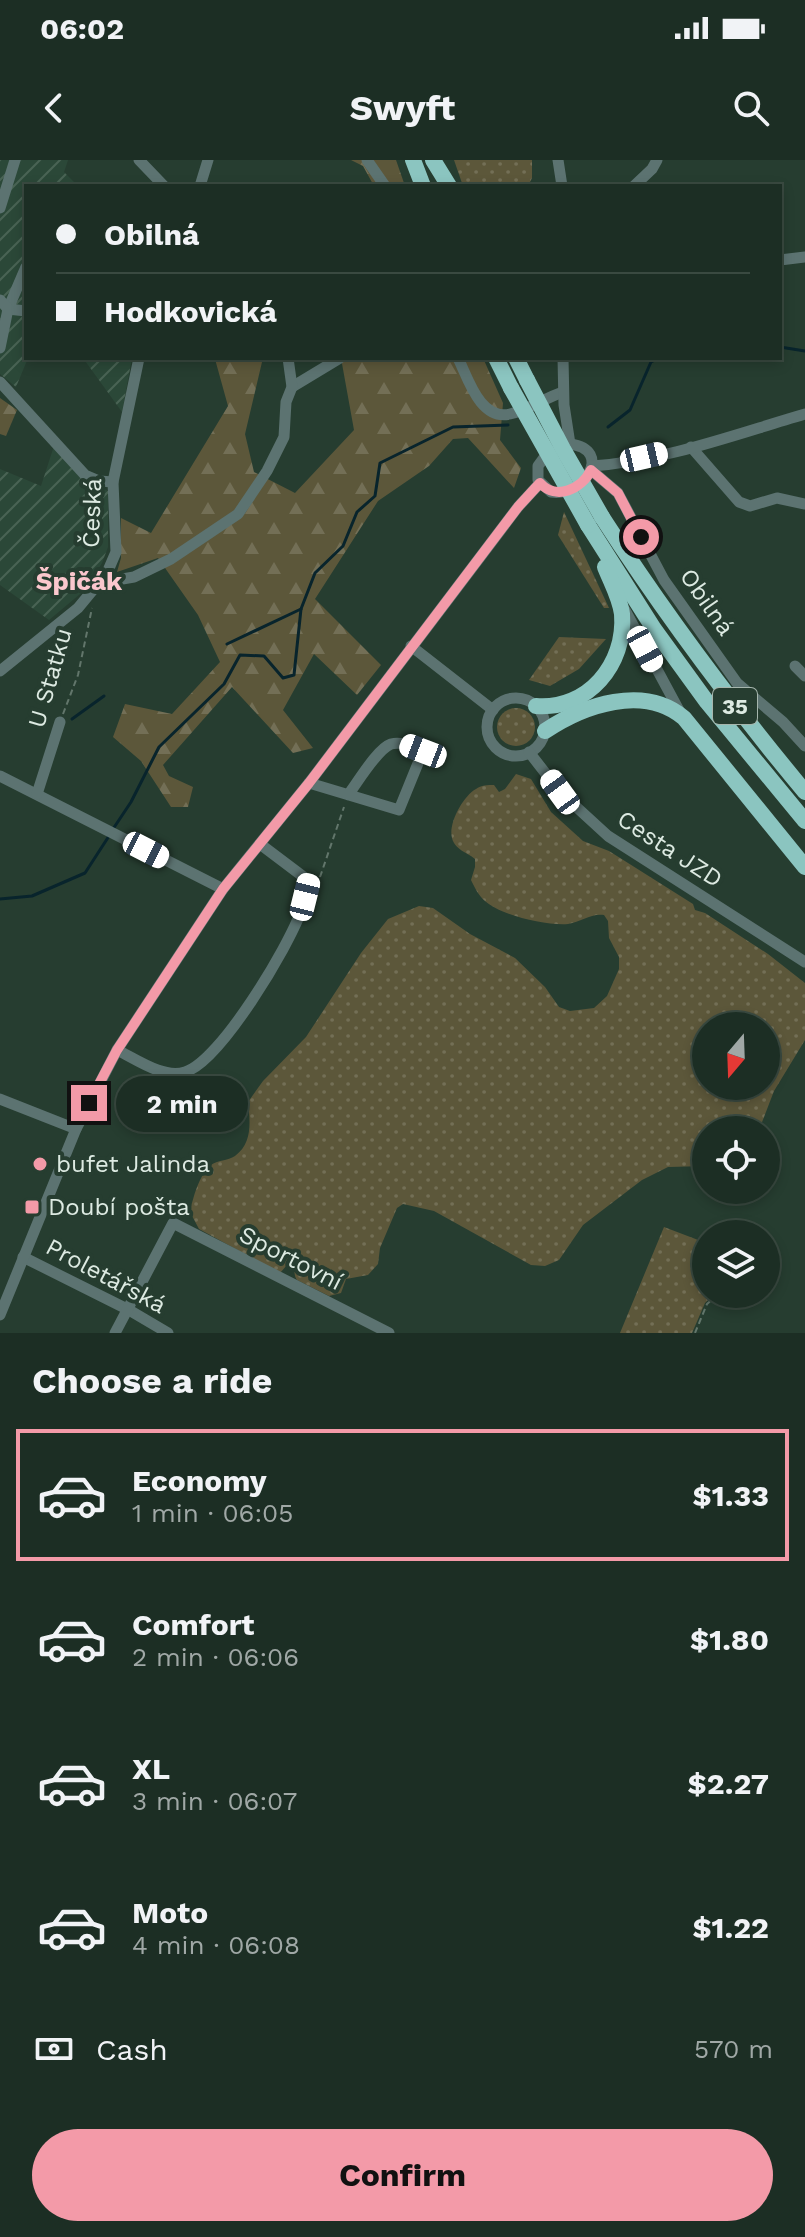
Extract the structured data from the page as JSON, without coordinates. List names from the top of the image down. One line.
{"streets":{"highway":["35"],"street":["Česká","Obilná","U Statku","Cesta JZD","Sportovní","Proletářská"]},"crossings":[["Česká","U Statku"],["Sportovní","Proletářská"]],"districts":["Špičák"],"places":{"other":["bufet Jalinda"],"transit":["Doubí pošta"]},"north":"bottom","page":{"status":"06:02","header":"Swyft","banner":["Obilná","Hodkovická"],"bubble":"2 min","heading":"Choose a ride","list":[{"name":"Economy","note":"1 min · 06:05","value":"$1.33"},{"name":"Comfort","note":"2 min · 06:06","value":"$1.80"},{"name":"XL","note":"3 min · 06:07","value":"$2.27"},{"name":"Moto","note":"4 min · 06:08","value":"$1.22"}],"pay":["Cash","570 m"],"buttons":"Confirm"}}
